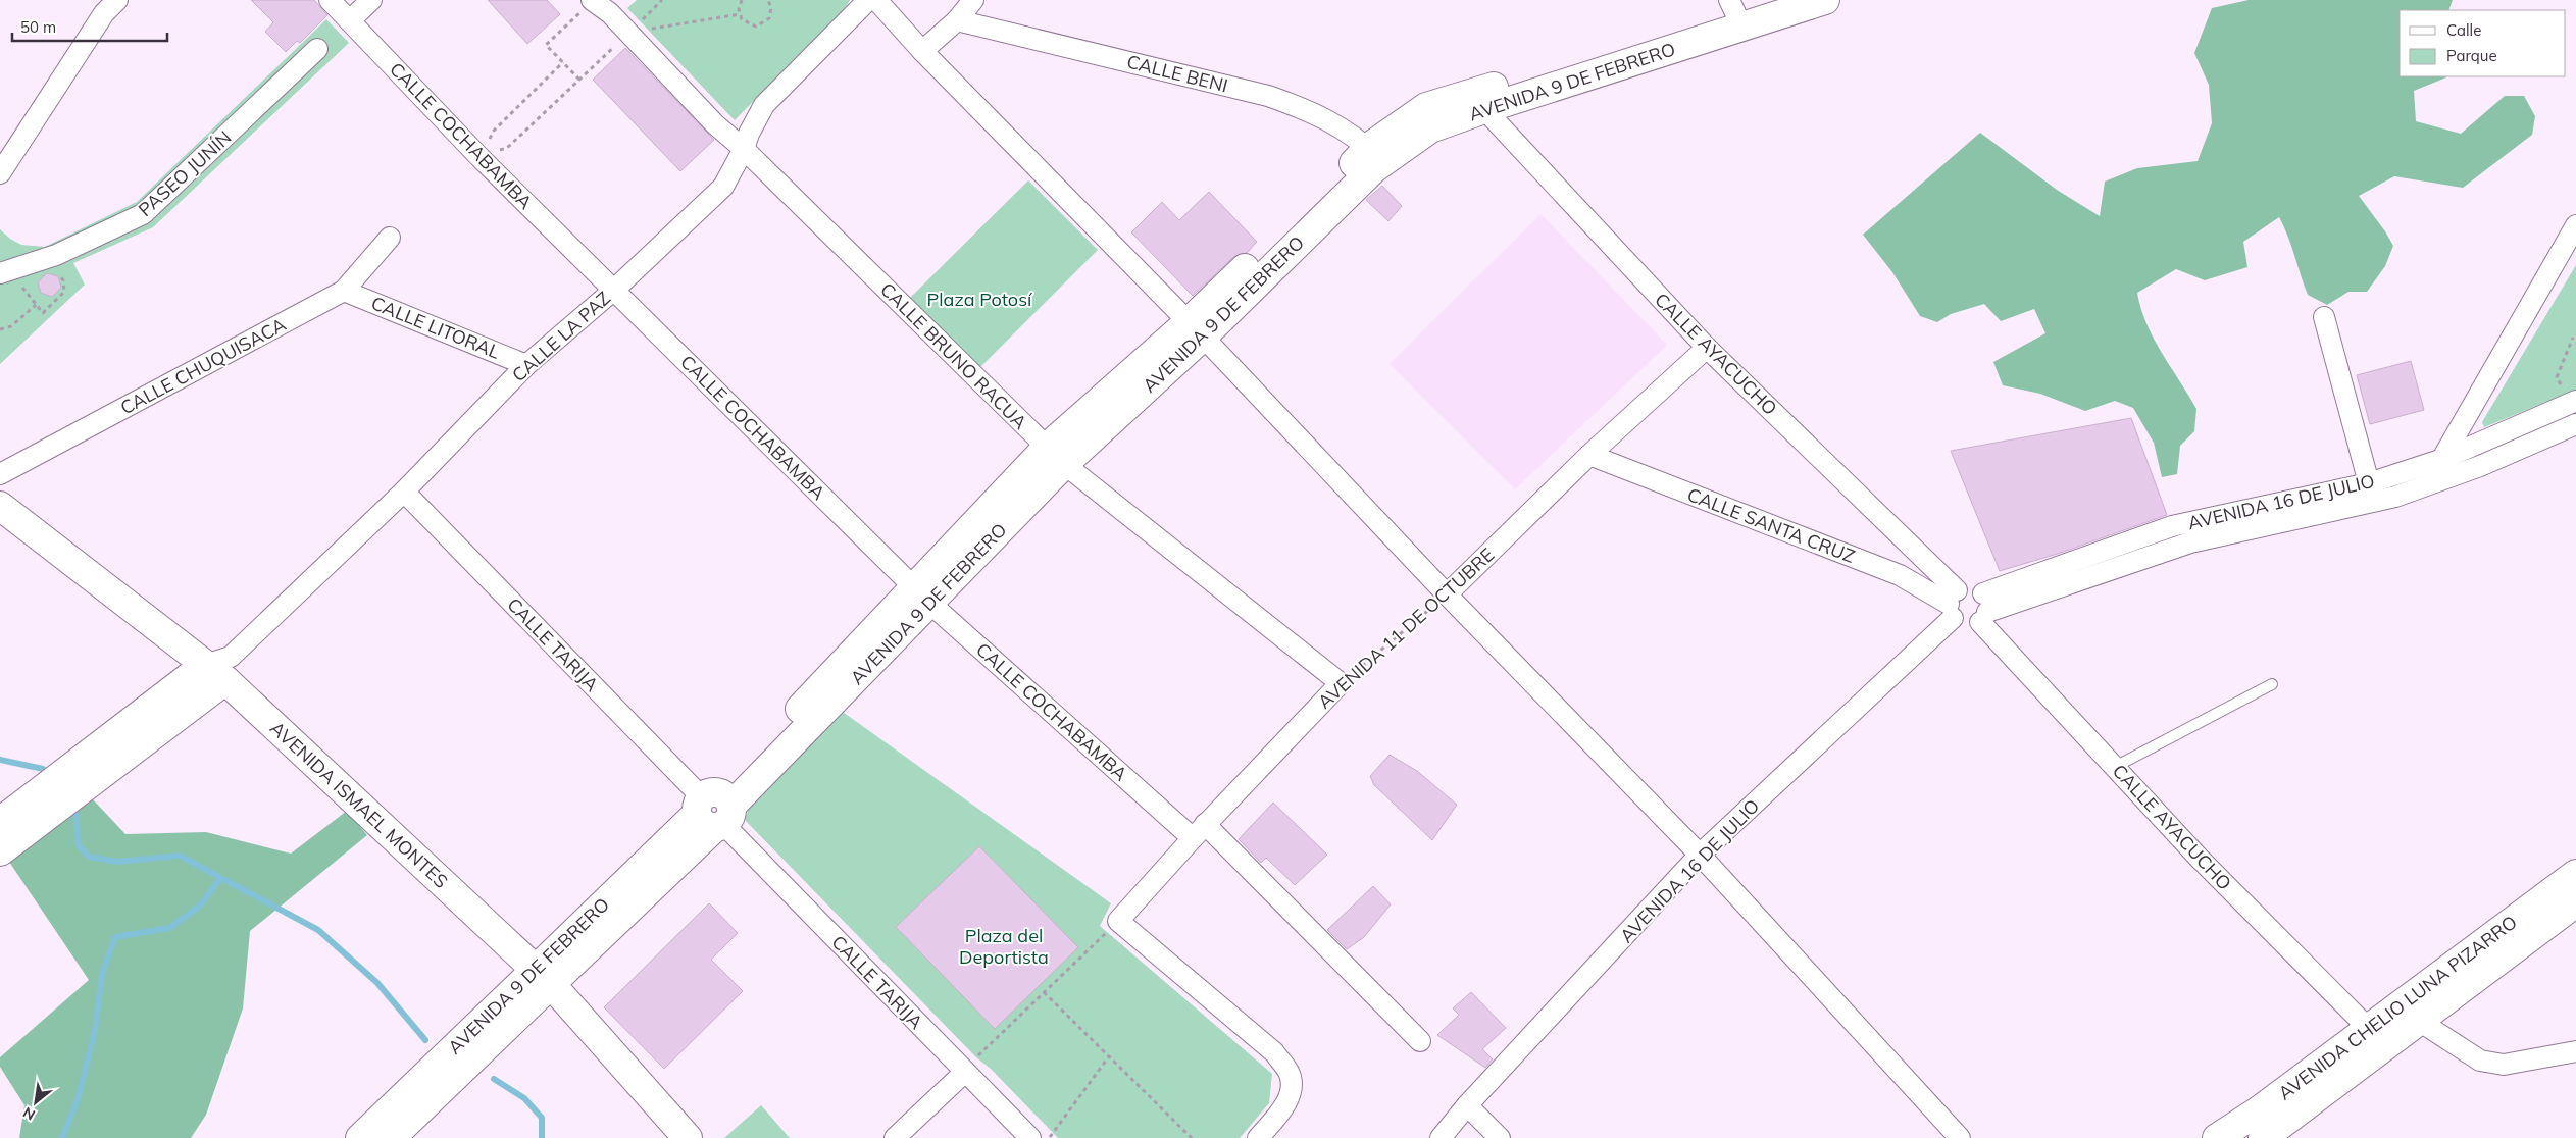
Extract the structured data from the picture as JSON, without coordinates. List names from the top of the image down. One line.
{"streets":{"main road":["AVENIDA 9 DE FEBRERO","AVENIDA ISMAEL MONTES","AVENIDA CHELIO LUNA PIZARRO"],"street":["CALLE BENI","CALLE COCHABAMBA","PASEO JUNÍN","CALLE LITORAL","CALLE LA PAZ","CALLE AYACUCHO","CALLE BRUNO RACUA","CALLE CHUQUISACA","AVENIDA 16 DE JULIO","CALLE SANTA CRUZ","AVENIDA 11 DE OCTUBRE","CALLE TARIJA"]},"crossings":[["CALLE BENI","AVENIDA 9 DE FEBRERO"],["AVENIDA 9 DE FEBRERO","CALLE COCHABAMBA"],["AVENIDA 9 DE FEBRERO","CALLE AYACUCHO"],["AVENIDA 9 DE FEBRERO","CALLE BRUNO RACUA"],["AVENIDA 9 DE FEBRERO","CALLE TARIJA"],["AVENIDA 9 DE FEBRERO","AVENIDA ISMAEL MONTES"],["CALLE COCHABAMBA","CALLE LA PAZ"],["CALLE COCHABAMBA","AVENIDA 11 DE OCTUBRE"],["CALLE LITORAL","CALLE LA PAZ"],["CALLE LITORAL","CALLE CHUQUISACA"],["CALLE LA PAZ","CALLE BRUNO RACUA"],["CALLE LA PAZ","CALLE TARIJA"],["CALLE LA PAZ","AVENIDA ISMAEL MONTES"],["CALLE AYACUCHO","AVENIDA 16 DE JULIO"],["CALLE AYACUCHO","CALLE SANTA CRUZ"],["CALLE AYACUCHO","AVENIDA 11 DE OCTUBRE"],["CALLE AYACUCHO","AVENIDA CHELIO LUNA PIZARRO"],["CALLE BRUNO RACUA","AVENIDA 11 DE OCTUBRE"],["AVENIDA 16 DE JULIO","CALLE SANTA CRUZ"],["CALLE SANTA CRUZ","AVENIDA 11 DE OCTUBRE"]],"parks":["Plaza Potosí","Plaza del Deportista"],"legend":["Calle","Parque"],"scale_bar":"50 m","north":"bottom left"}
